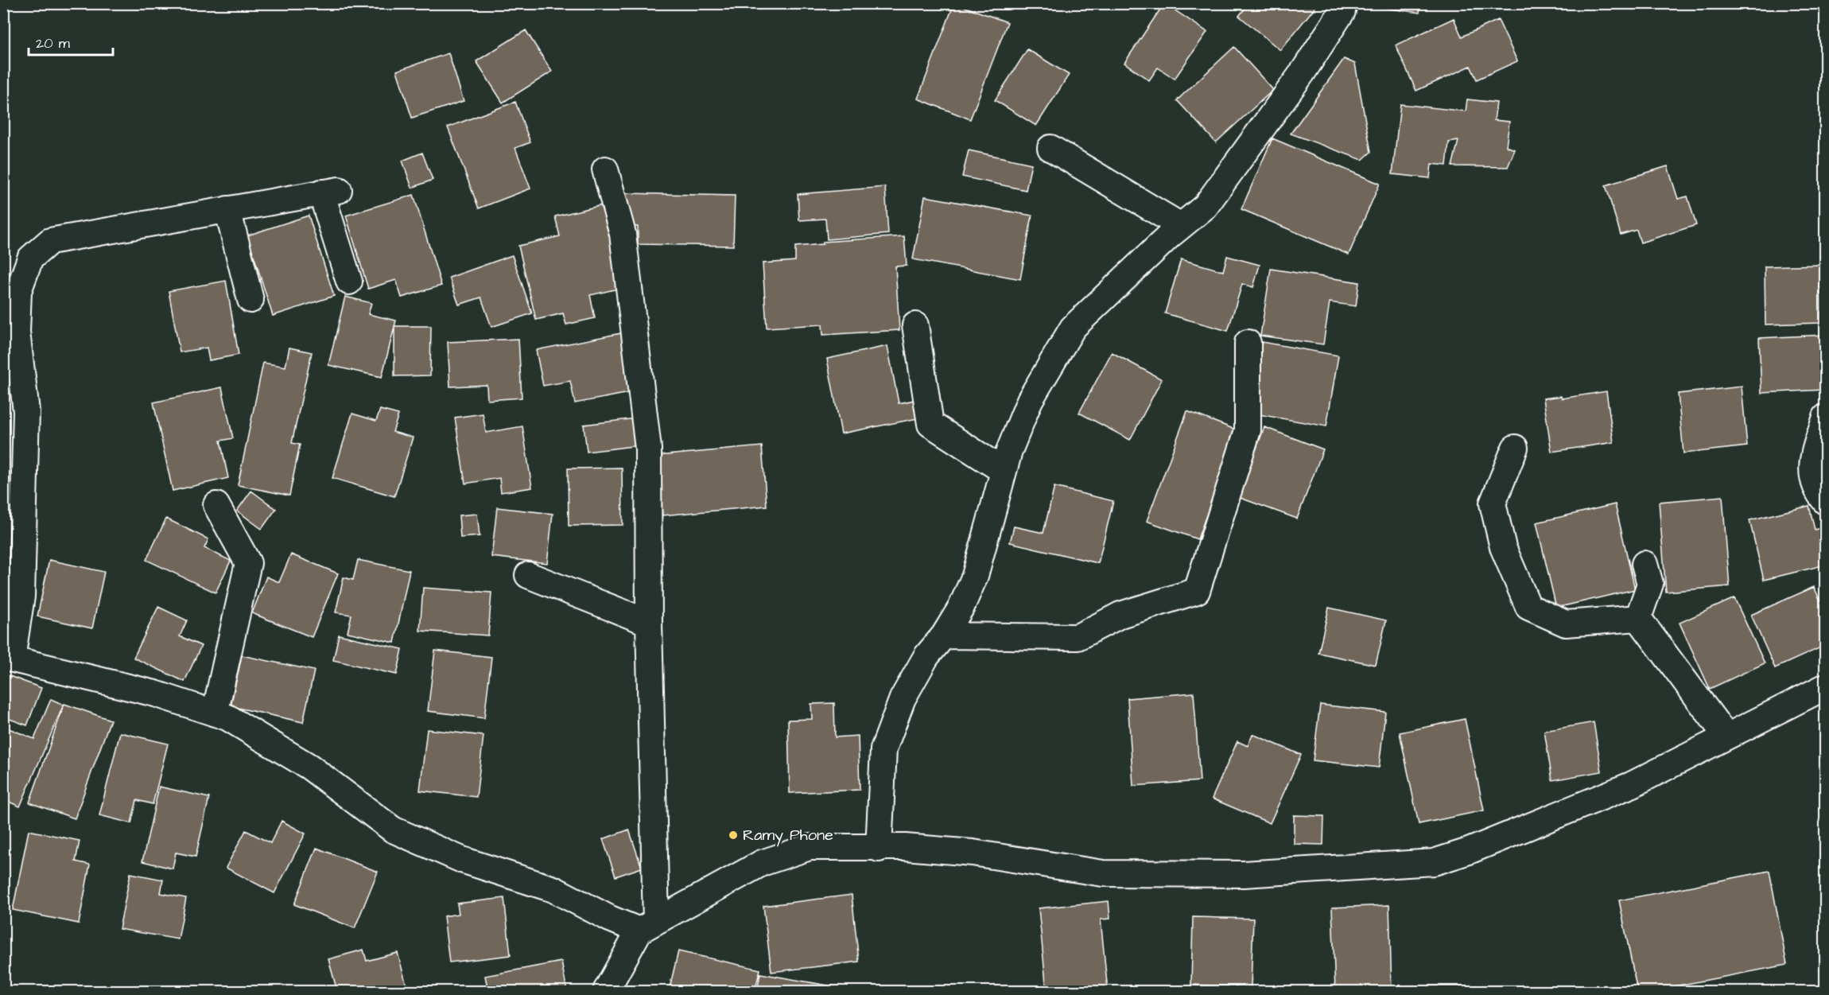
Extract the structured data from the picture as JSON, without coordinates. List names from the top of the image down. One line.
{"places":["Ramy Phone"],"scale_bar":"20 m"}
